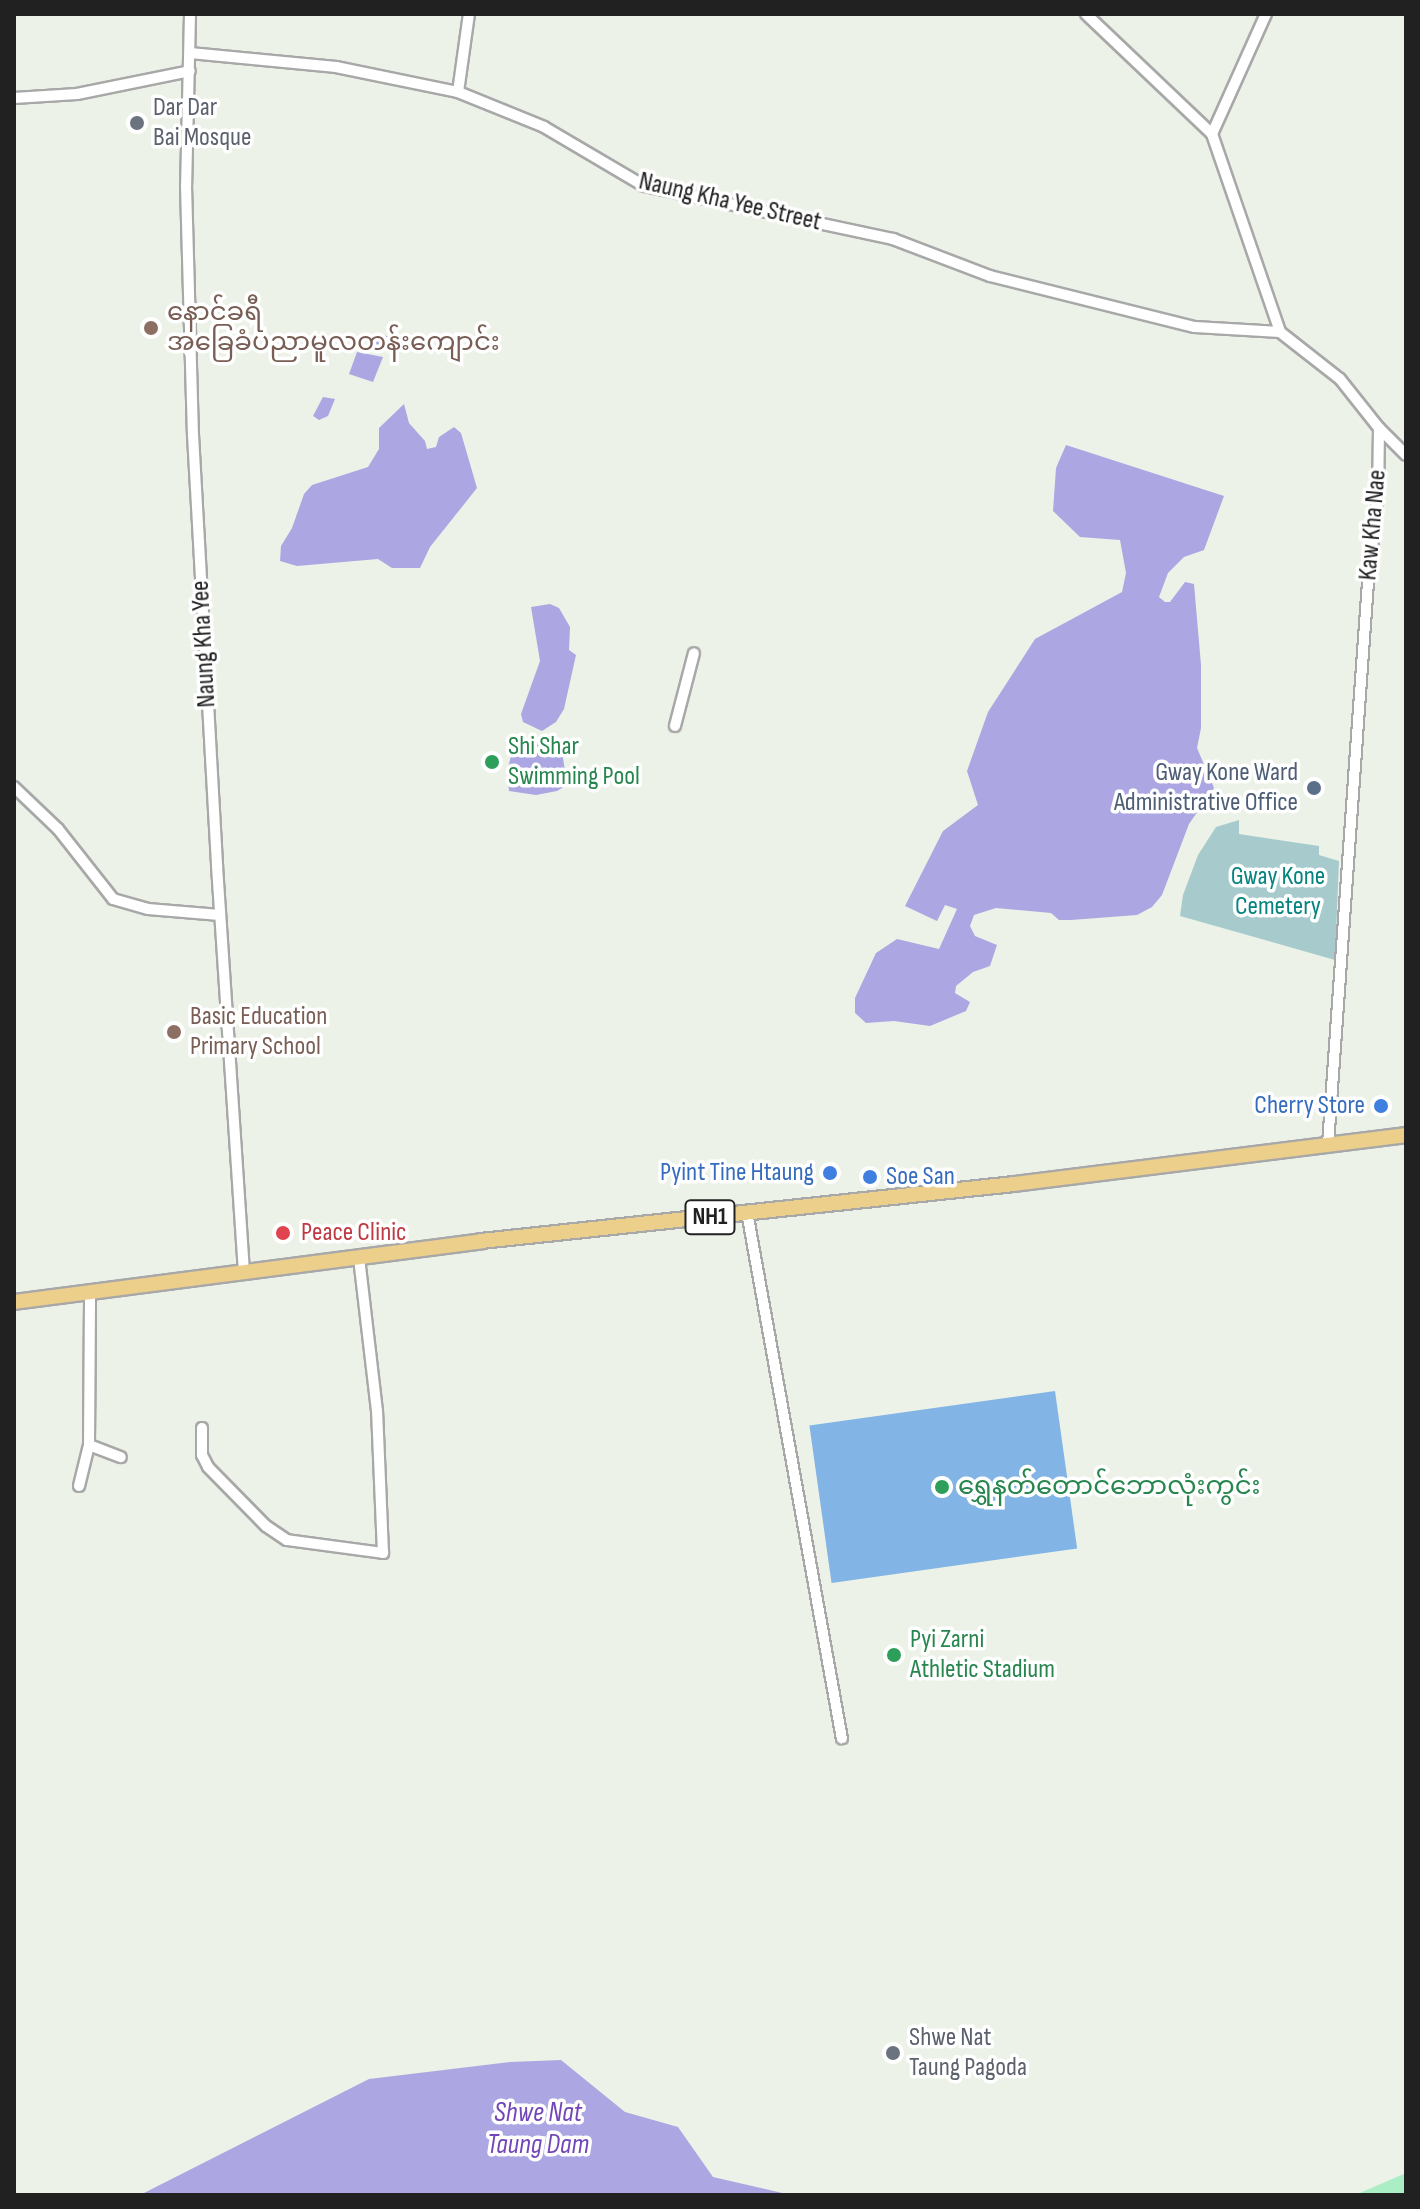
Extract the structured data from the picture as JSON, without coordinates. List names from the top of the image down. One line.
{"streets":{"highway":["NH1"],"street":["Naung Kha Yee Street","Kaw Kha Nae","Naung Kha Yee"]},"crossings":[["Naung Kha Yee Street","Naung Kha Yee"],["Kaw Kha Nae","NH1"],["Naung Kha Yee","NH1"]],"water":["Shwe Nat Taung Dam"],"parks":["Gway Kone Cemetery"],"places":["Dar Dar Bai Mosque","နောင်ခရီ အခြေခံပညာမူလတန်းကျောင်း","Shi Shar Swimming Pool","Gway Kone Ward Administrative Office","Basic Education Primary School","Cherry Store","Pyint Tine Htaung","Soe San","Peace Clinic","ရွှေနတ်တောင်ဘောလုံးကွင်း","Pyi Zarni Athletic Stadium","Shwe Nat Taung Pagoda"]}
